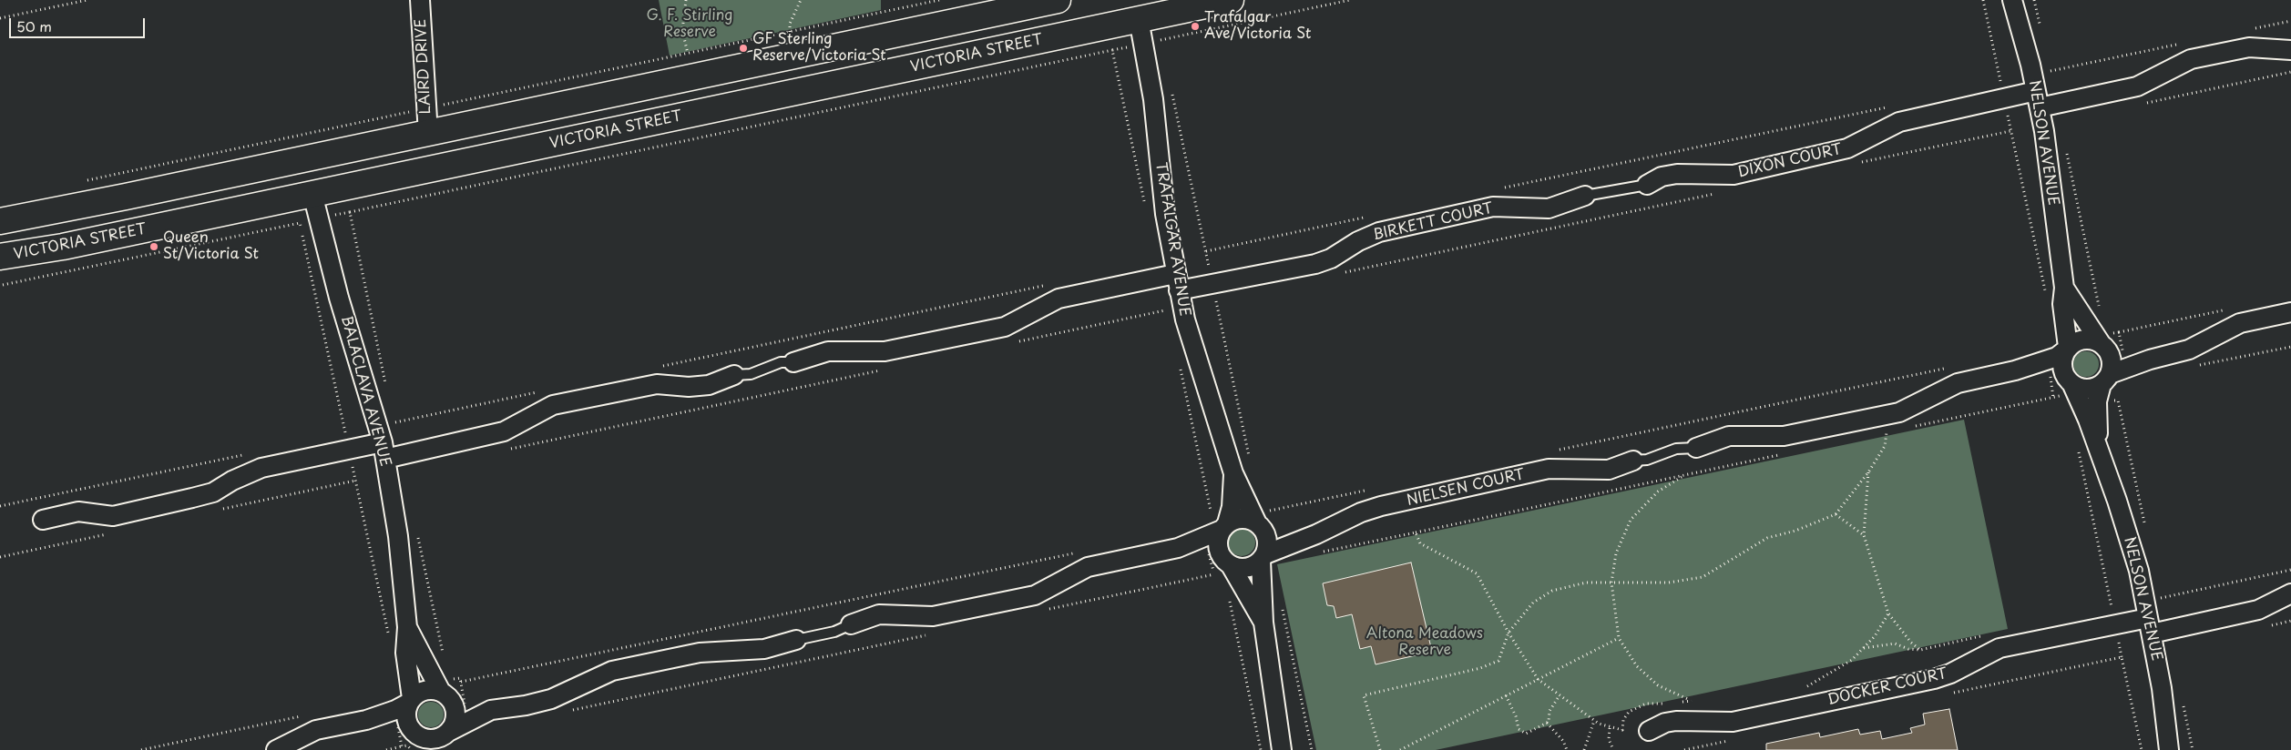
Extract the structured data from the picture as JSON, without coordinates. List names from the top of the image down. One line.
{"streets":{"street":["VICTORIA STREET","LAIRD DRIVE","NELSON AVENUE","DIXON COURT","BIRKETT COURT","TRAFALGAR AVENUE","BALACLAVA AVENUE","NIELSEN COURT","DOCKER COURT"]},"crossings":[["VICTORIA STREET","TRAFALGAR AVENUE"],["VICTORIA STREET","BALACLAVA AVENUE"],["NELSON AVENUE","DIXON COURT"],["NELSON AVENUE","DOCKER COURT"],["BIRKETT COURT","TRAFALGAR AVENUE"],["TRAFALGAR AVENUE","NIELSEN COURT"]],"parks":["G. F. Stirling Reserve","Altona Meadows Reserve"],"places":["Trafalgar Ave/Victoria St","GF Sterling Reserve/Victoria St","Queen St/Victoria St"],"scale_bar":"50 m"}
